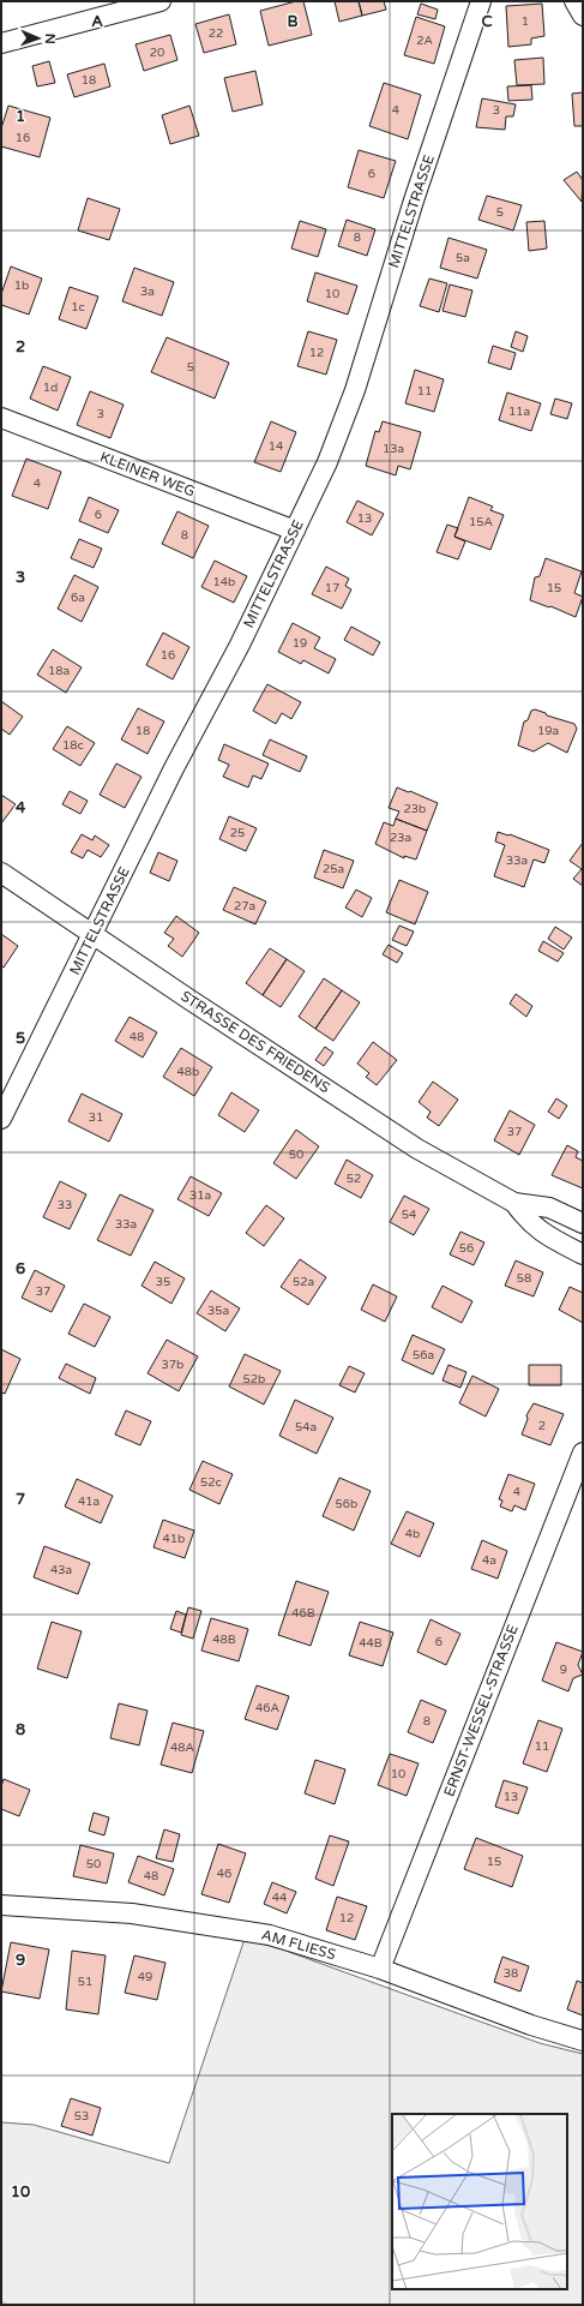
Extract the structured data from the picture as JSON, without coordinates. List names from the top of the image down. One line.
{"streets":{"street":["MITTELSTRASSE","KLEINER WEG","STRASSE DES FRIEDENS","ERNST-WESSEL-STRASSE","AM FLIESS"]},"crossings":[["MITTELSTRASSE","KLEINER WEG"],["MITTELSTRASSE","STRASSE DES FRIEDENS"],["ERNST-WESSEL-STRASSE","AM FLIESS"]],"house_numbers":["1","22","2A","20","18","4","3","16","6","5","8","5a","1b","3a","10","1c","12","5","1d","11","11a","3","14","13a","4","6","13","15A","8","14b","17","15","6a","19","16","18a","18","19a","18c","23b","25","23a","33a","25a","27a","48","48b","31","37","50","52","31a","33","54","33a","56","58","35","52a","37","35a","56a","37b","52b","2","54a","52c","4","41a","56b","4b","41b","4a","43a","46B","48B","6","44B","9","46A","8","11","48A","10","13","15","50","46","48","44","12","38","49","51","53"],"north":"right","grid":{"columns":["A","B","C"],"rows":["1","2","3","4","5","6","7","8","9","10"]}}
